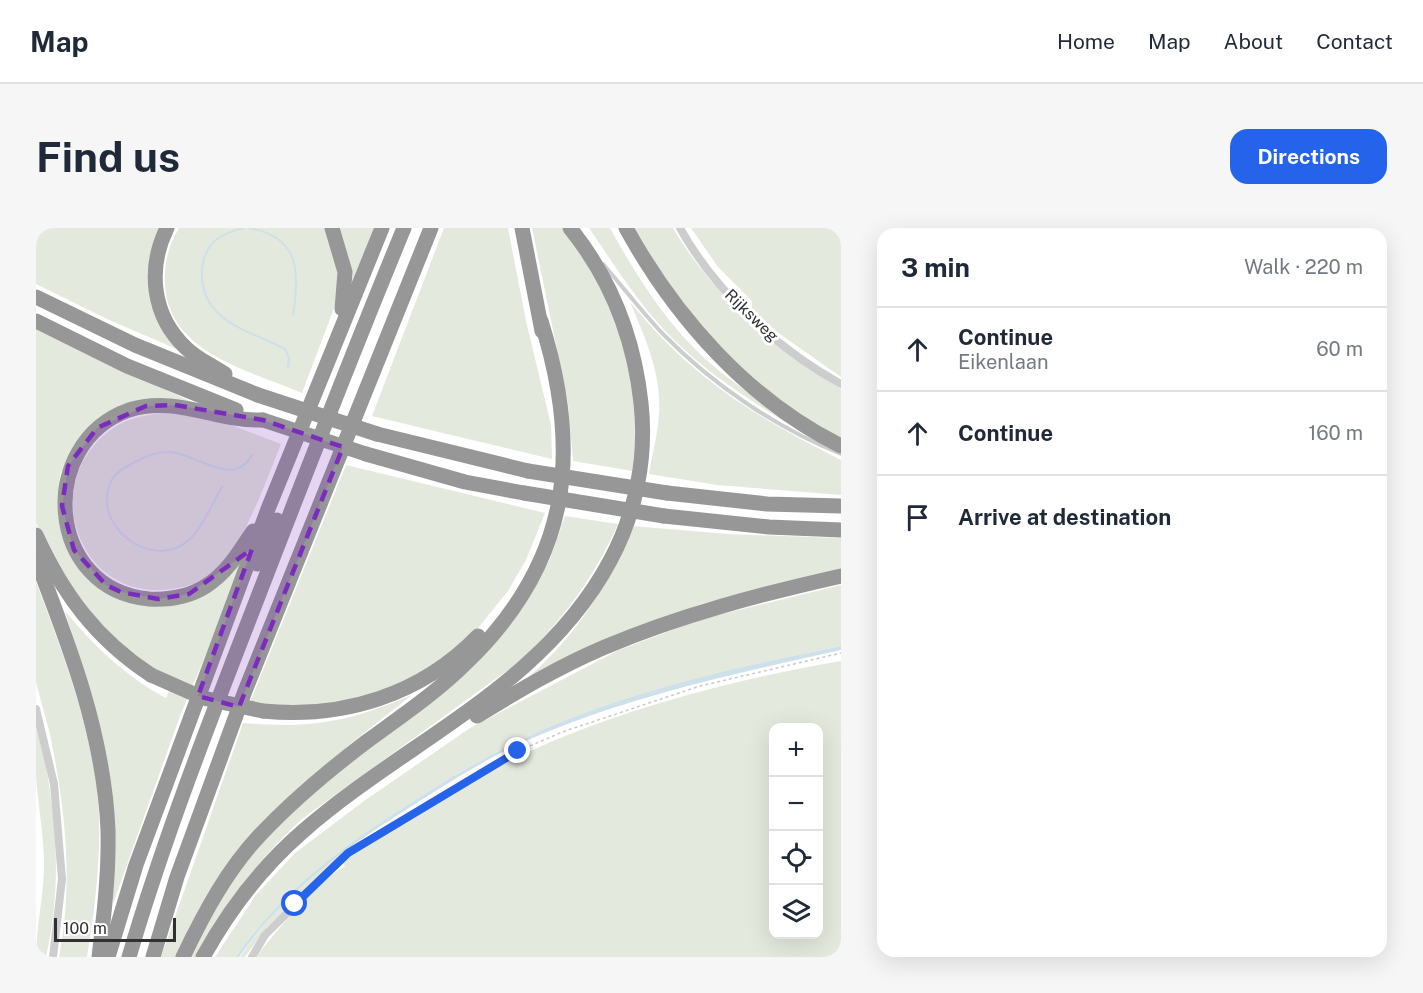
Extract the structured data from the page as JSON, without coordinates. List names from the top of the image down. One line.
{"streets":{"street":["Rijksweg"]},"scale_bar":"100 m","page":{"header":"Map","nav":["Home","Map","About","Contact"],"buttons":"Directions","title":"Find us","heading":["3 min","Walk · 220 m"],"list":[["Continue","Eikenlaan","60 m"],["Continue","160 m"],"Arrive at destination"],"map_buttons":["+","−"],"scale":"100 m"}}
